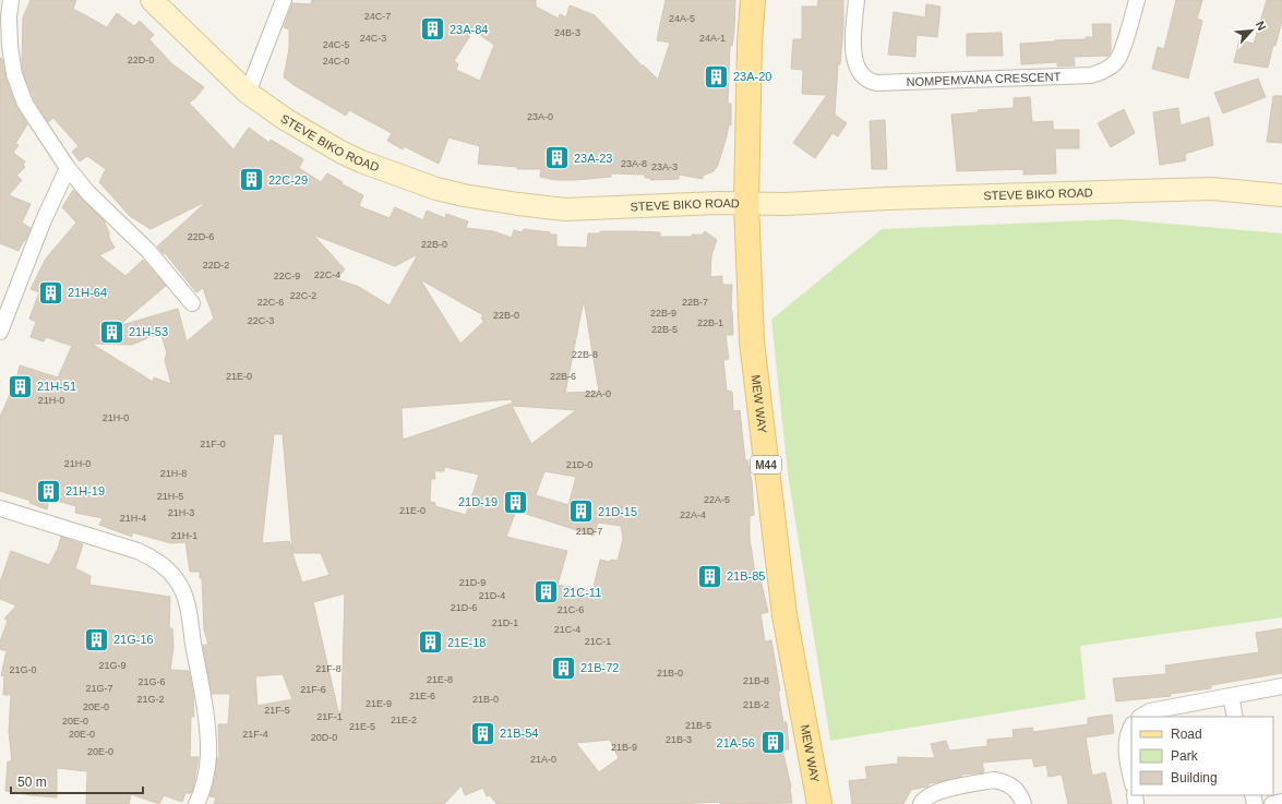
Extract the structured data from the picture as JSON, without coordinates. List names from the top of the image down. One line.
{"streets":{"main road":["MEW WAY","M44"],"street":["NOMPEMVANA CRESCENT","STEVE BIKO ROAD"]},"crossings":[["STEVE BIKO ROAD","MEW WAY"]],"places":{"building":["23A-84","23A-20","23A-23","22C-29","21H-64","21H-53","21H-51","21H-19","21D-19","21D-15","21B-85","21C-11","21G-16","21E-18","21B-72","21B-54","21A-56"]},"house_numbers":["24C-7","24A-5","24B-3","24C-3","24A-1","24C-5","22D-0","24C-0","23A-0","23A-8","23A-3","22D-6","22B-0","22D-2","22C-4","22C-9","22C-2","22C-6","22B-7","22B-9","22B-0","22C-3","22B-1","22B-5","22B-8","21E-0","22B-6","22A-0","21H-0","21H-0","21F-0","21H-0","21D-0","21H-8","21H-5","22A-5","21E-0","21H-3","22A-4","21H-4","21D-7","21H-1","21D-9","21D-4","21D-6","21C-6","21D-1","21C-4","21C-1","21G-9","21F-8","21G-0","21B-0","21E-8","21B-8","21G-6","21G-7","21F-6","21E-6","21G-2","21B-0","21E-9","21B-2","20E-0","21F-5","21F-1","21E-2","20E-0","21B-5","21E-5","20E-0","21F-4","20D-0","21B-3","21B-9","20E-0","21A-0"],"legend":["Road","Park","Building"],"scale_bar":"50 m","north":"top right"}
